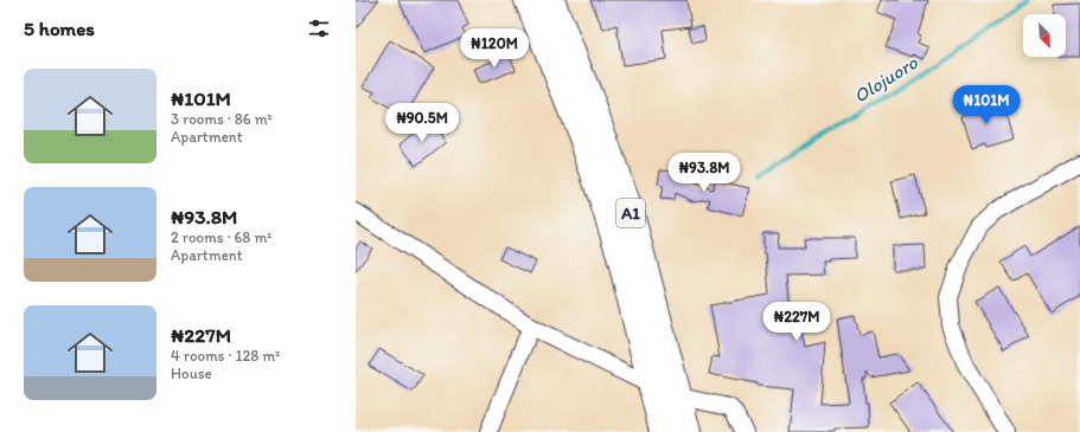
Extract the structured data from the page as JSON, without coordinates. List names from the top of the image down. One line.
{"streets":{"highway":["A1"]},"water":["Olojuoro"],"north":"bottom right","page":{"heading":"5 homes","price":["₦120M","₦101M","₦90.5M","₦93.8M","₦227M"],"list":[{"name":"₦101M","note":"3 rooms · 86 m² · Apartment"},{"name":"₦93.8M","note":"2 rooms · 68 m² · Apartment"},{"name":"₦227M","note":"4 rooms · 128 m² · House"}]}}
